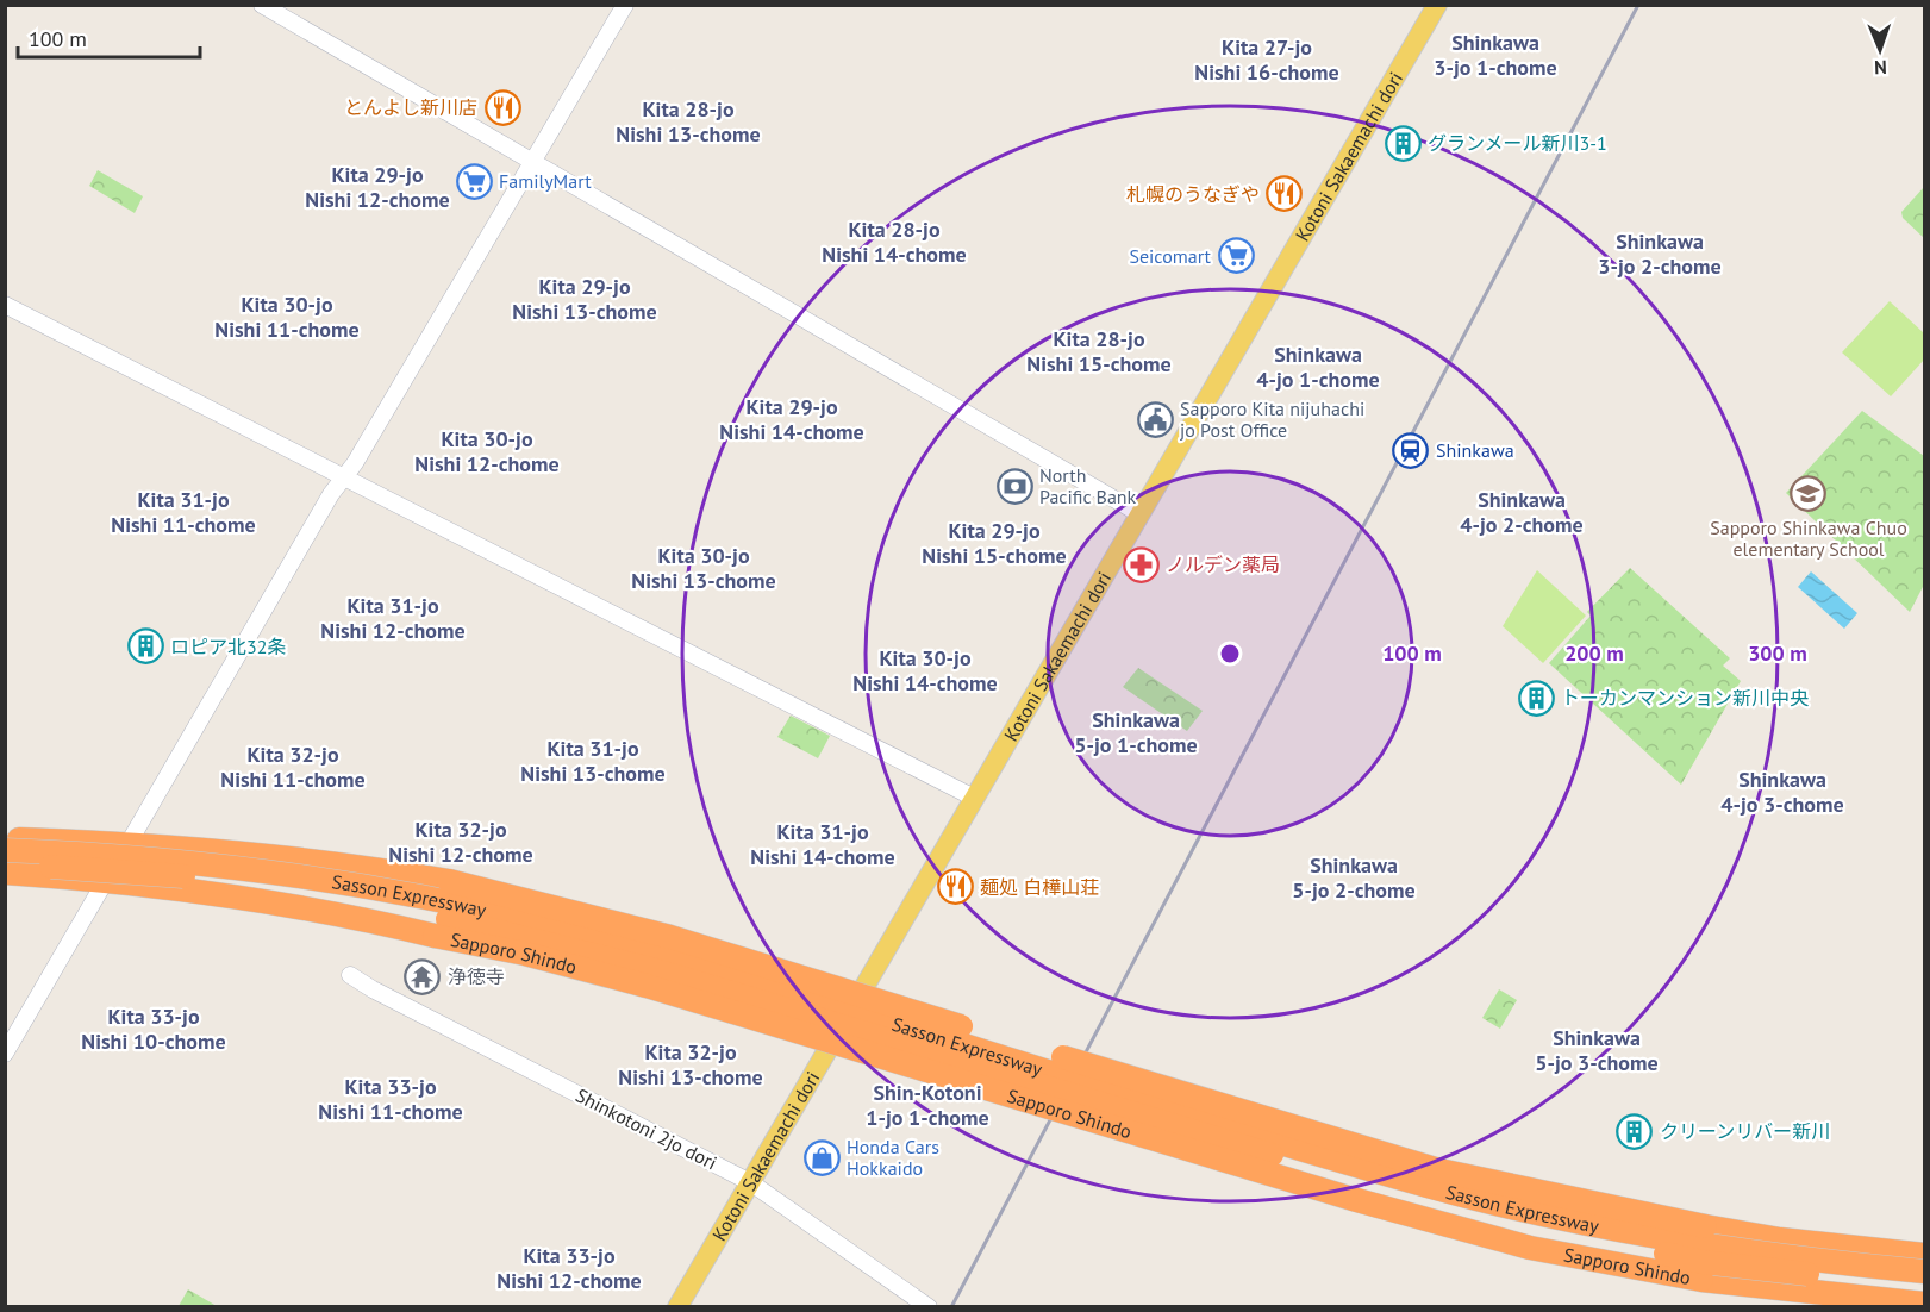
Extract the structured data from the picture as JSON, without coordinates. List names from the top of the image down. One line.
{"streets":{"highway":["Sasson Expressway","Sapporo Shindo"],"main road":["Kotoni Sakaemachi dori"],"street":["Shinkotoni 2jo dori"]},"crossings":[["Kotoni Sakaemachi dori","Shinkotoni 2jo dori"]],"districts":["Shinkawa 3-jo 1-chome","Kita 27-jo Nishi 16-chome","Kita 28-jo Nishi 13-chome","Kita 29-jo Nishi 12-chome","Kita 28-jo Nishi 14-chome","Shinkawa 3-jo 2-chome","Kita 29-jo Nishi 13-chome","Kita 30-jo Nishi 11-chome","Kita 28-jo Nishi 15-chome","Shinkawa 4-jo 1-chome","Kita 29-jo Nishi 14-chome","Kita 30-jo Nishi 12-chome","Kita 31-jo Nishi 11-chome","Shinkawa 4-jo 2-chome","Kita 29-jo Nishi 15-chome","Kita 30-jo Nishi 13-chome","Kita 31-jo Nishi 12-chome","Kita 30-jo Nishi 14-chome","Shinkawa 5-jo 1-chome","Kita 31-jo Nishi 13-chome","Kita 32-jo Nishi 11-chome","Shinkawa 4-jo 3-chome","Kita 32-jo Nishi 12-chome","Kita 31-jo Nishi 14-chome","Shinkawa 5-jo 2-chome","Kita 33-jo Nishi 10-chome","Shinkawa 5-jo 3-chome","Kita 32-jo Nishi 13-chome","Kita 33-jo Nishi 11-chome","Shin-Kotoni 1-jo 1-chome","Kita 33-jo Nishi 12-chome"],"places":{"restaurant":["とんよし新川店","札幌のうなぎや","麺処 白樺山荘"],"building":["グランメール新川3-1","ロピア北32条","トーカンマンション新川中央","クリーンリバー新川"],"supermarket":["FamilyMart","Seicomart"],"public building":["Sapporo Kita nijuhachi jo Post Office"],"station":["Shinkawa"],"bank":["North Pacific Bank"],"school or university":["Sapporo Shinkawa Chuo elementary School"],"pharmacy":["ノルデン薬局"],"temple":["浄徳寺"],"shop":["Honda Cars Hokkaido"]},"scale_bar":"100 m","north":"bottom","rings":["100 m","200 m","300 m"]}
